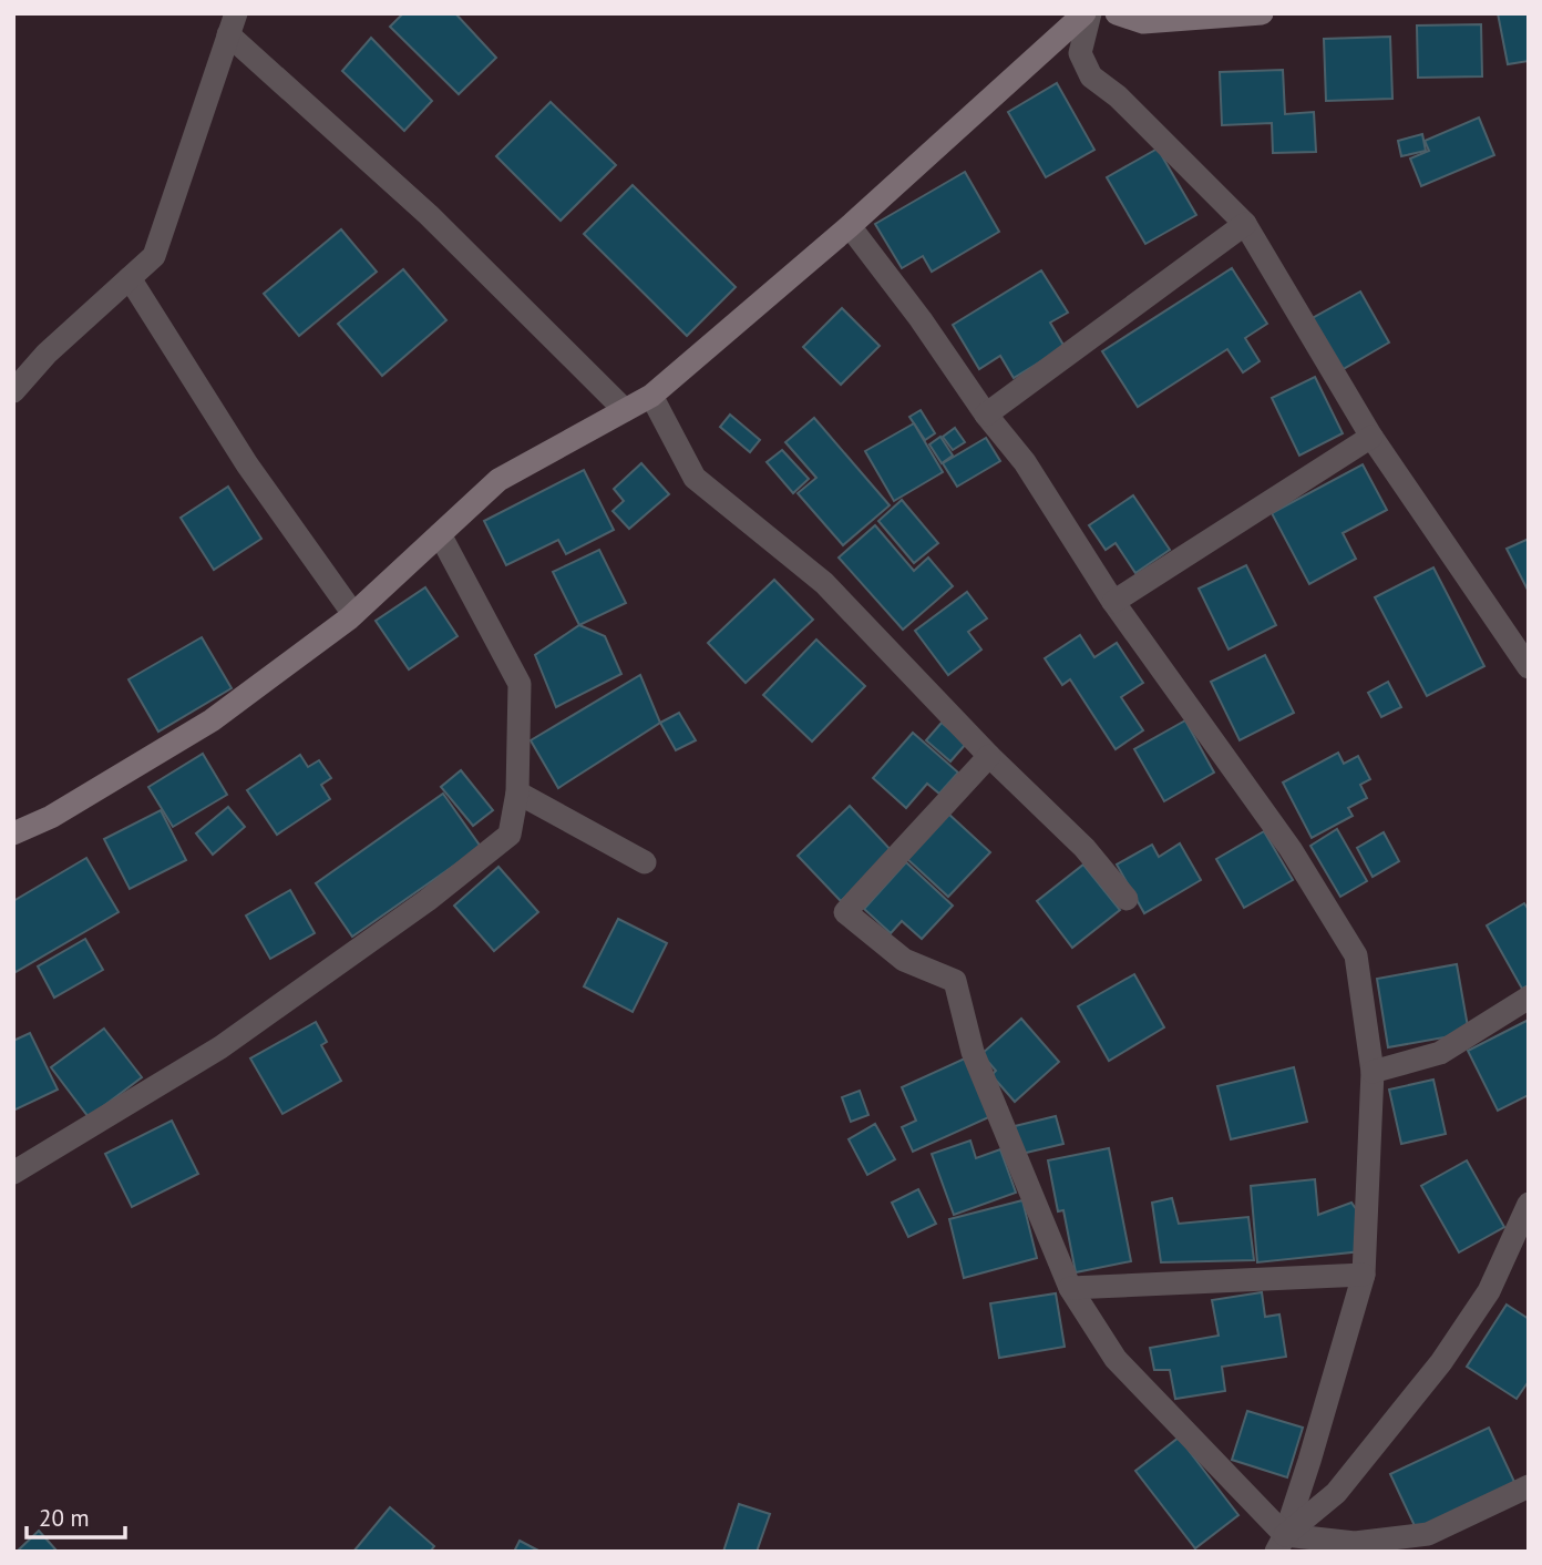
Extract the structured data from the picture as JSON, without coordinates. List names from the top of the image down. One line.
{"scale_bar":"20 m"}
